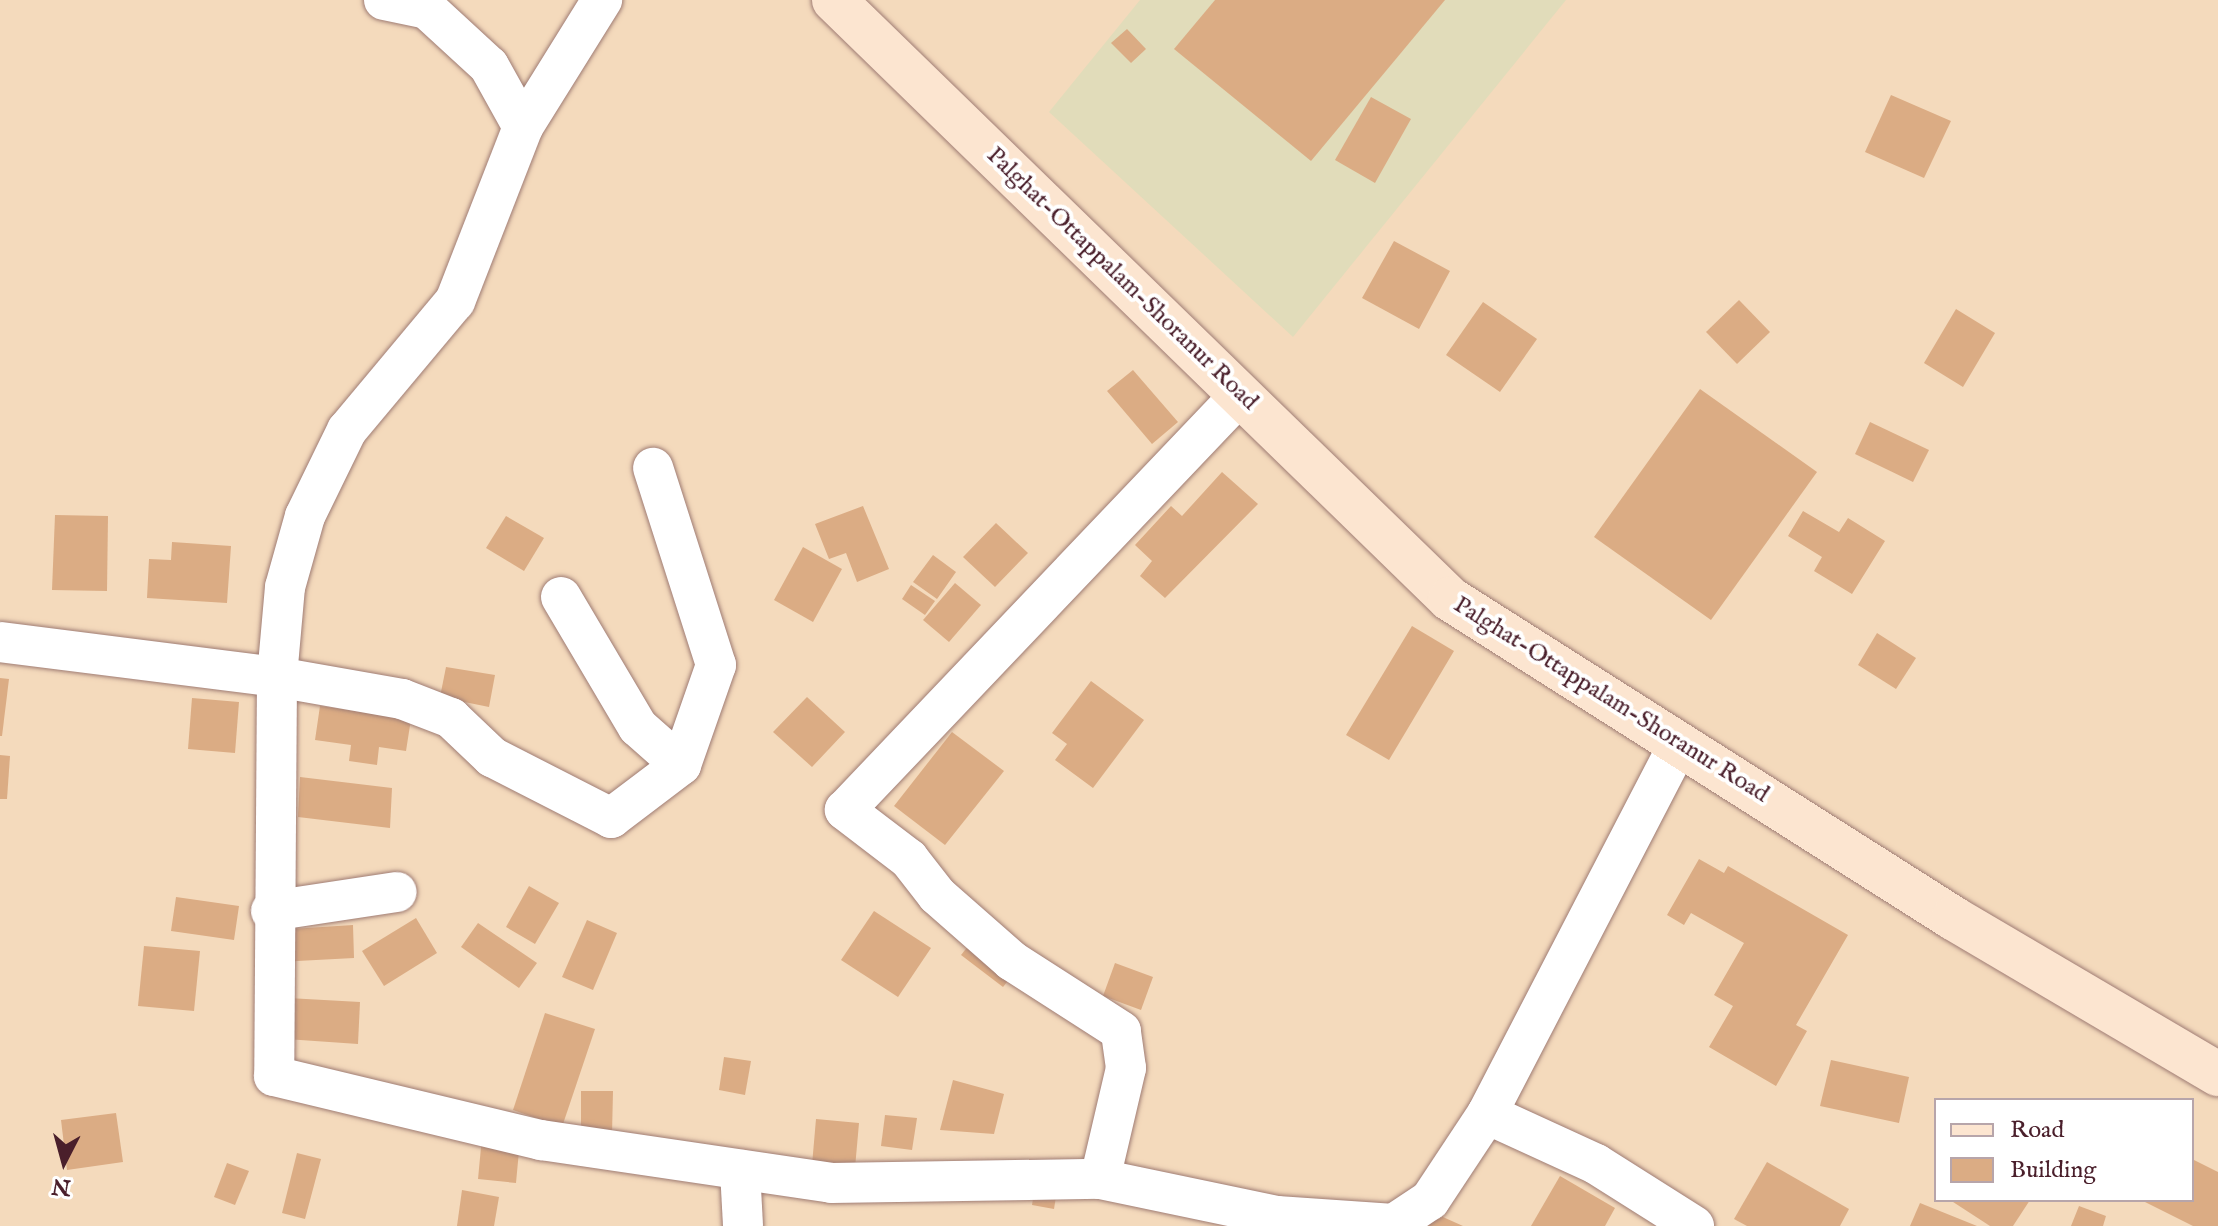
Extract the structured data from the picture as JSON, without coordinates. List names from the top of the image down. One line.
{"streets":{"main road":["Palghat-Ottappalam-Shoranur Road"]},"legend":["Road","Building"],"north":"bottom"}
